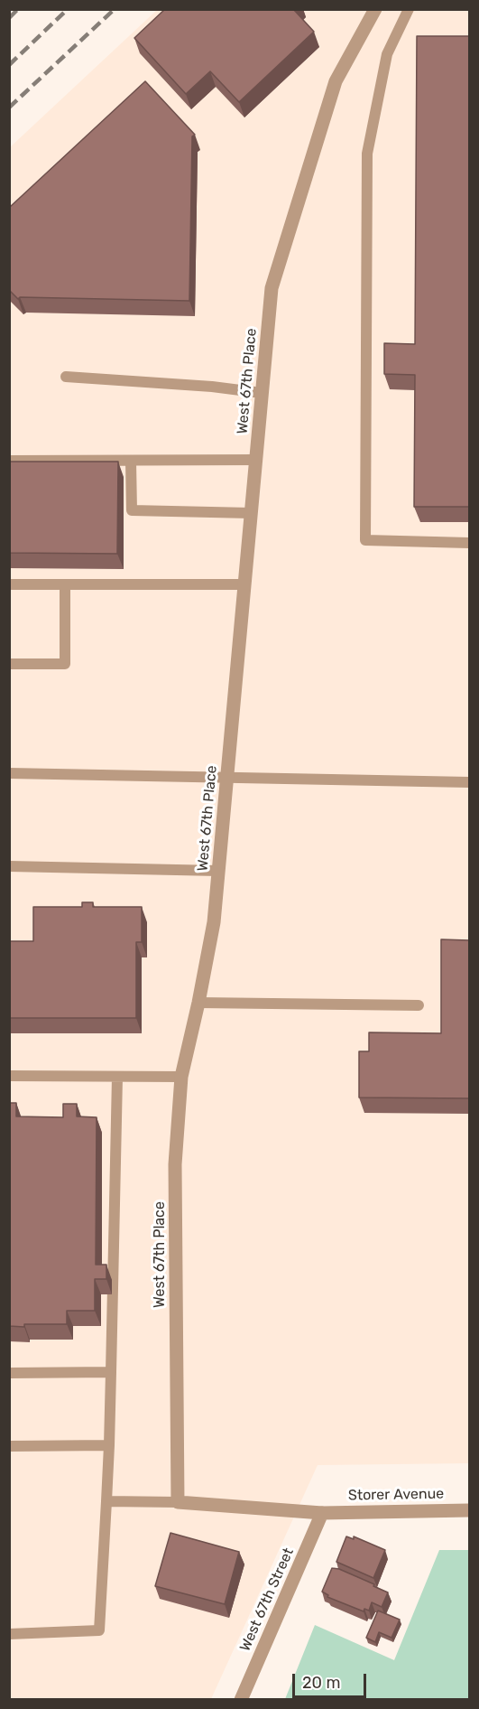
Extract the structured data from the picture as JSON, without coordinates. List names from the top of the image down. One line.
{"streets":{"street":["West 67th Place","Storer Avenue","West 67th Street"]},"crossings":[["Storer Avenue","West 67th Street"]],"scale_bar":"20 m"}
